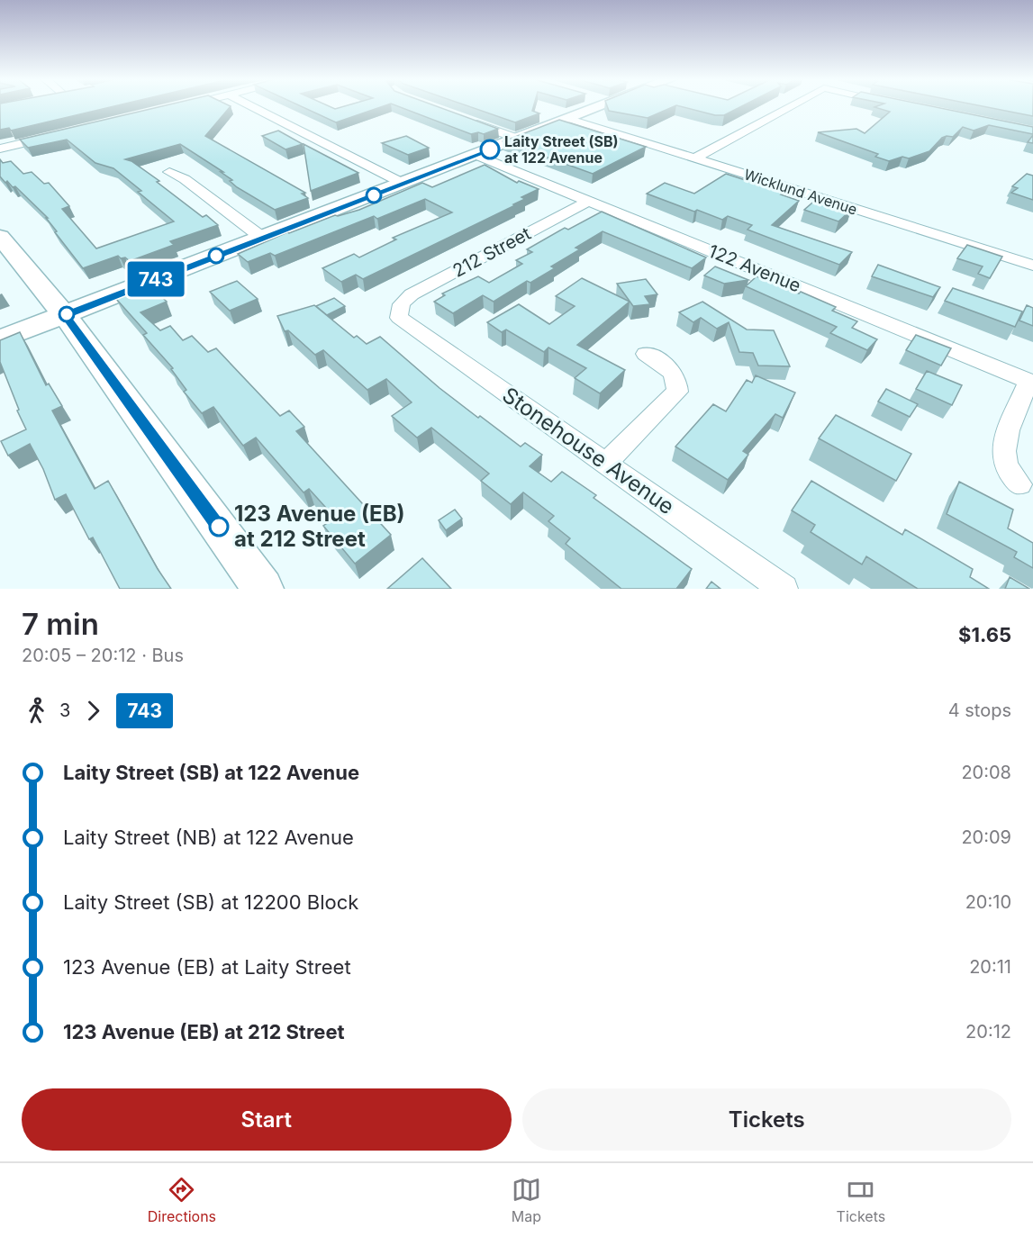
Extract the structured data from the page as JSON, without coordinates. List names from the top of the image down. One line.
{"streets":{"street":["Wicklund Avenue","212 Street","122 Avenue","Stonehouse Avenue"]},"crossings":[["212 Street","122 Avenue"],["212 Street","Stonehouse Avenue"]],"places":["Laity Street (SB) at 122 Avenue","123 Avenue (EB) at 212 Street"],"lines":["bus line 743"],"page":{"on_map":"743","heading":["7 min","20:05 – 20:12 · Bus","$1.65"],"legs":["3","743","4 stops"],"list":[{"name":"Laity Street (SB) at 122 Avenue","value":"20:08"},{"name":"Laity Street (NB) at 122 Avenue","value":"20:09"},{"name":"Laity Street (SB) at 12200 Block","value":"20:10"},{"name":"123 Avenue (EB) at Laity Street","value":"20:11"},{"name":"123 Avenue (EB) at 212 Street","value":"20:12"}],"buttons":["Start","Tickets"],"tabs":["Directions","Map","Tickets"]}}
